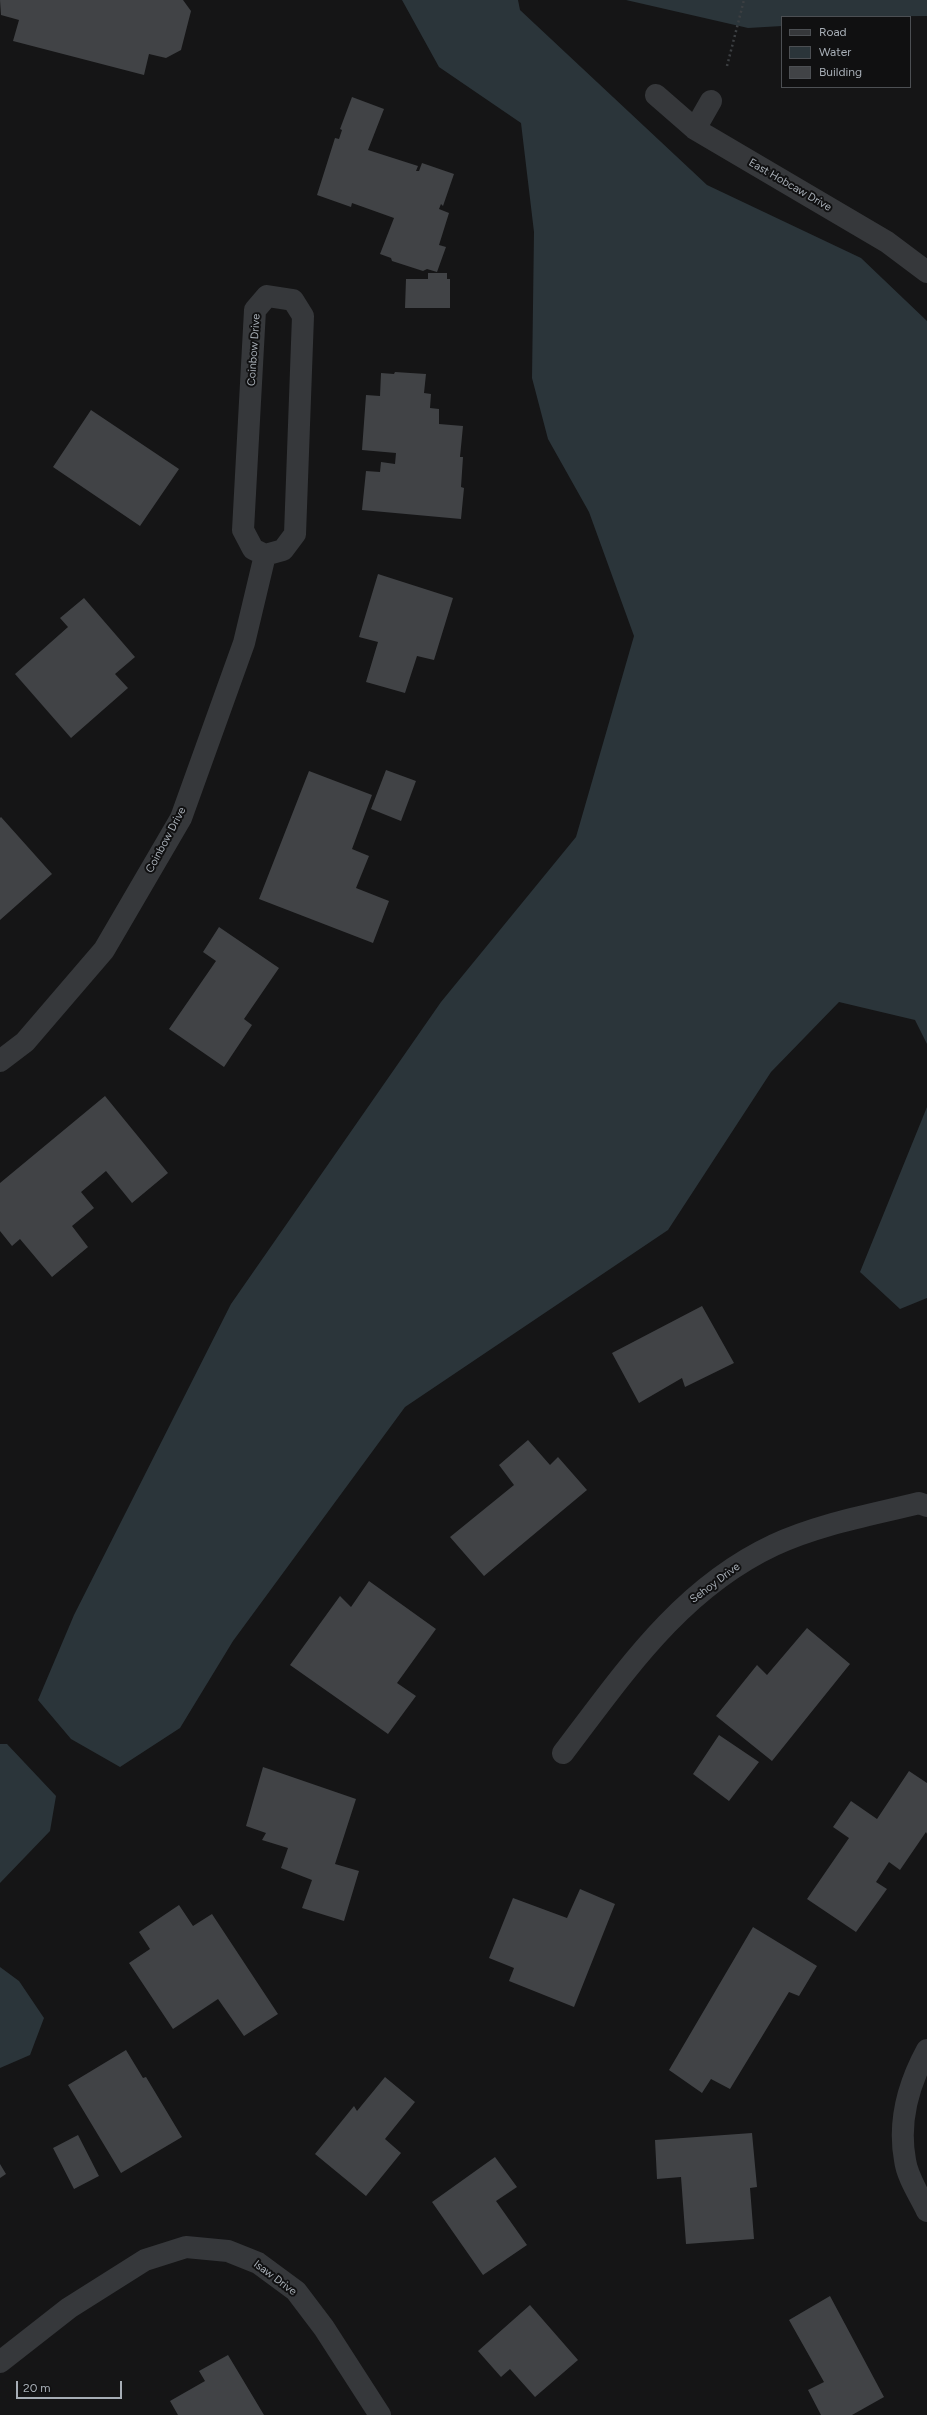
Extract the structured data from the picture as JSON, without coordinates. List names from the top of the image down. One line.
{"streets":{"street":["East Hobcaw Drive","Coinbow Drive","Sehoy Drive","Isaw Drive"]},"legend":["Road","Water","Building"],"scale_bar":"20 m"}
